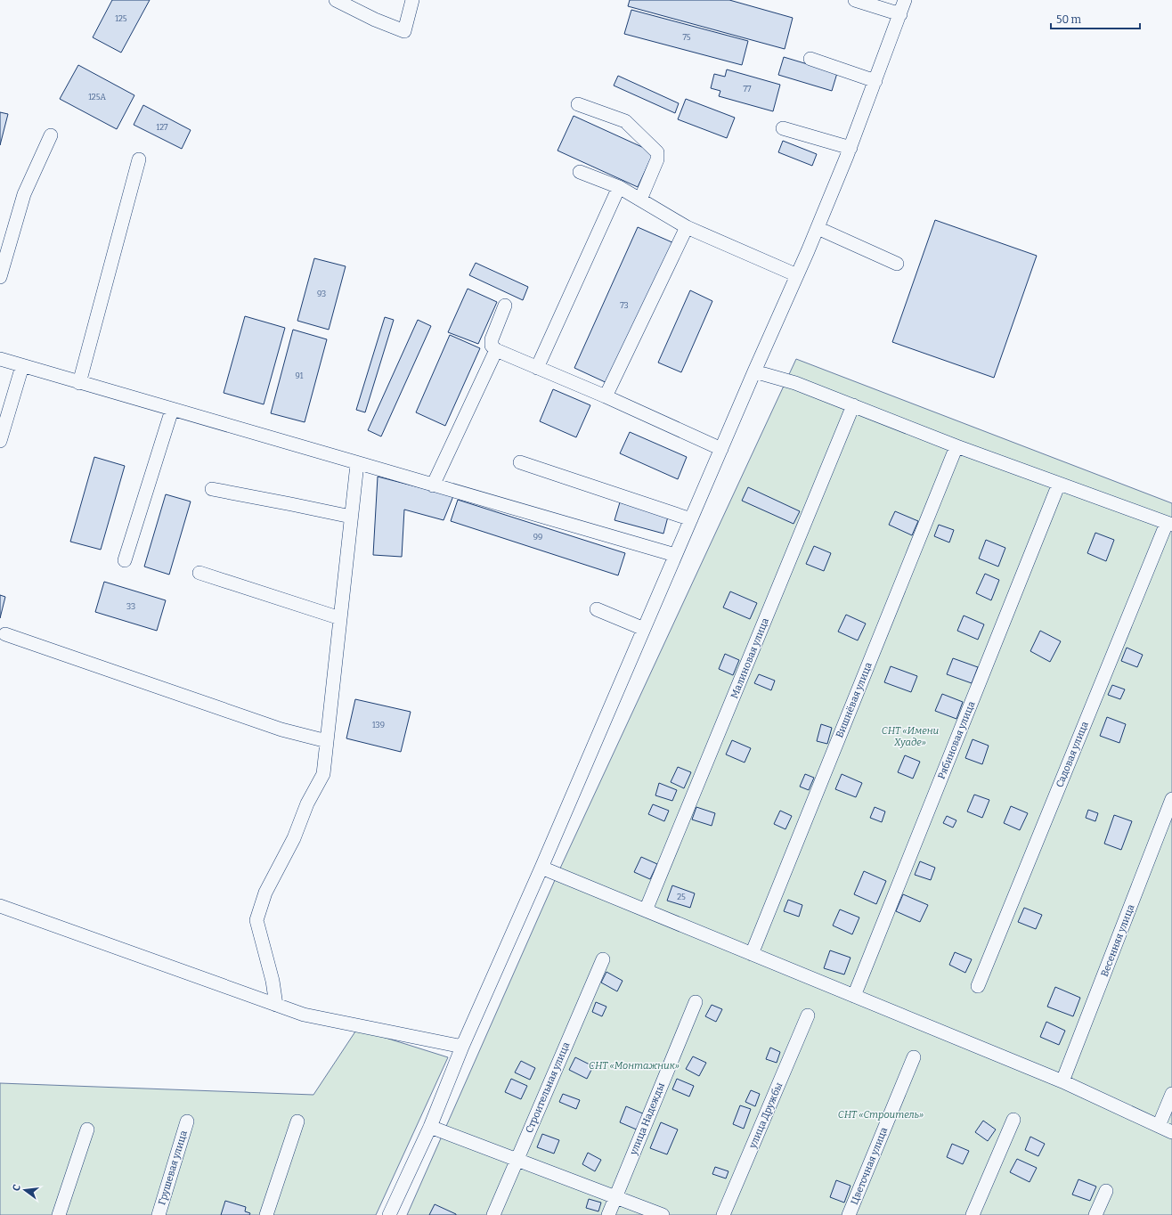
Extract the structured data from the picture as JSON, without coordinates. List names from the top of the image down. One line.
{"streets":{"street":["Малиновая улица","Вишнёвая улица","Рябиновая улица","Садовая улица","Весенняя улица","Строительная улица","улица Дружбы","улица Надежды","Цветочная улица","Грушевая улица"]},"parks":["СНТ «Имени Хуаде»","СНТ «Монтажник»","СНТ «Строитель»"],"house_numbers":["125","75","77","125А","127","93","73","91","99","33","139","25"],"scale_bar":"50 m","north":"left"}
